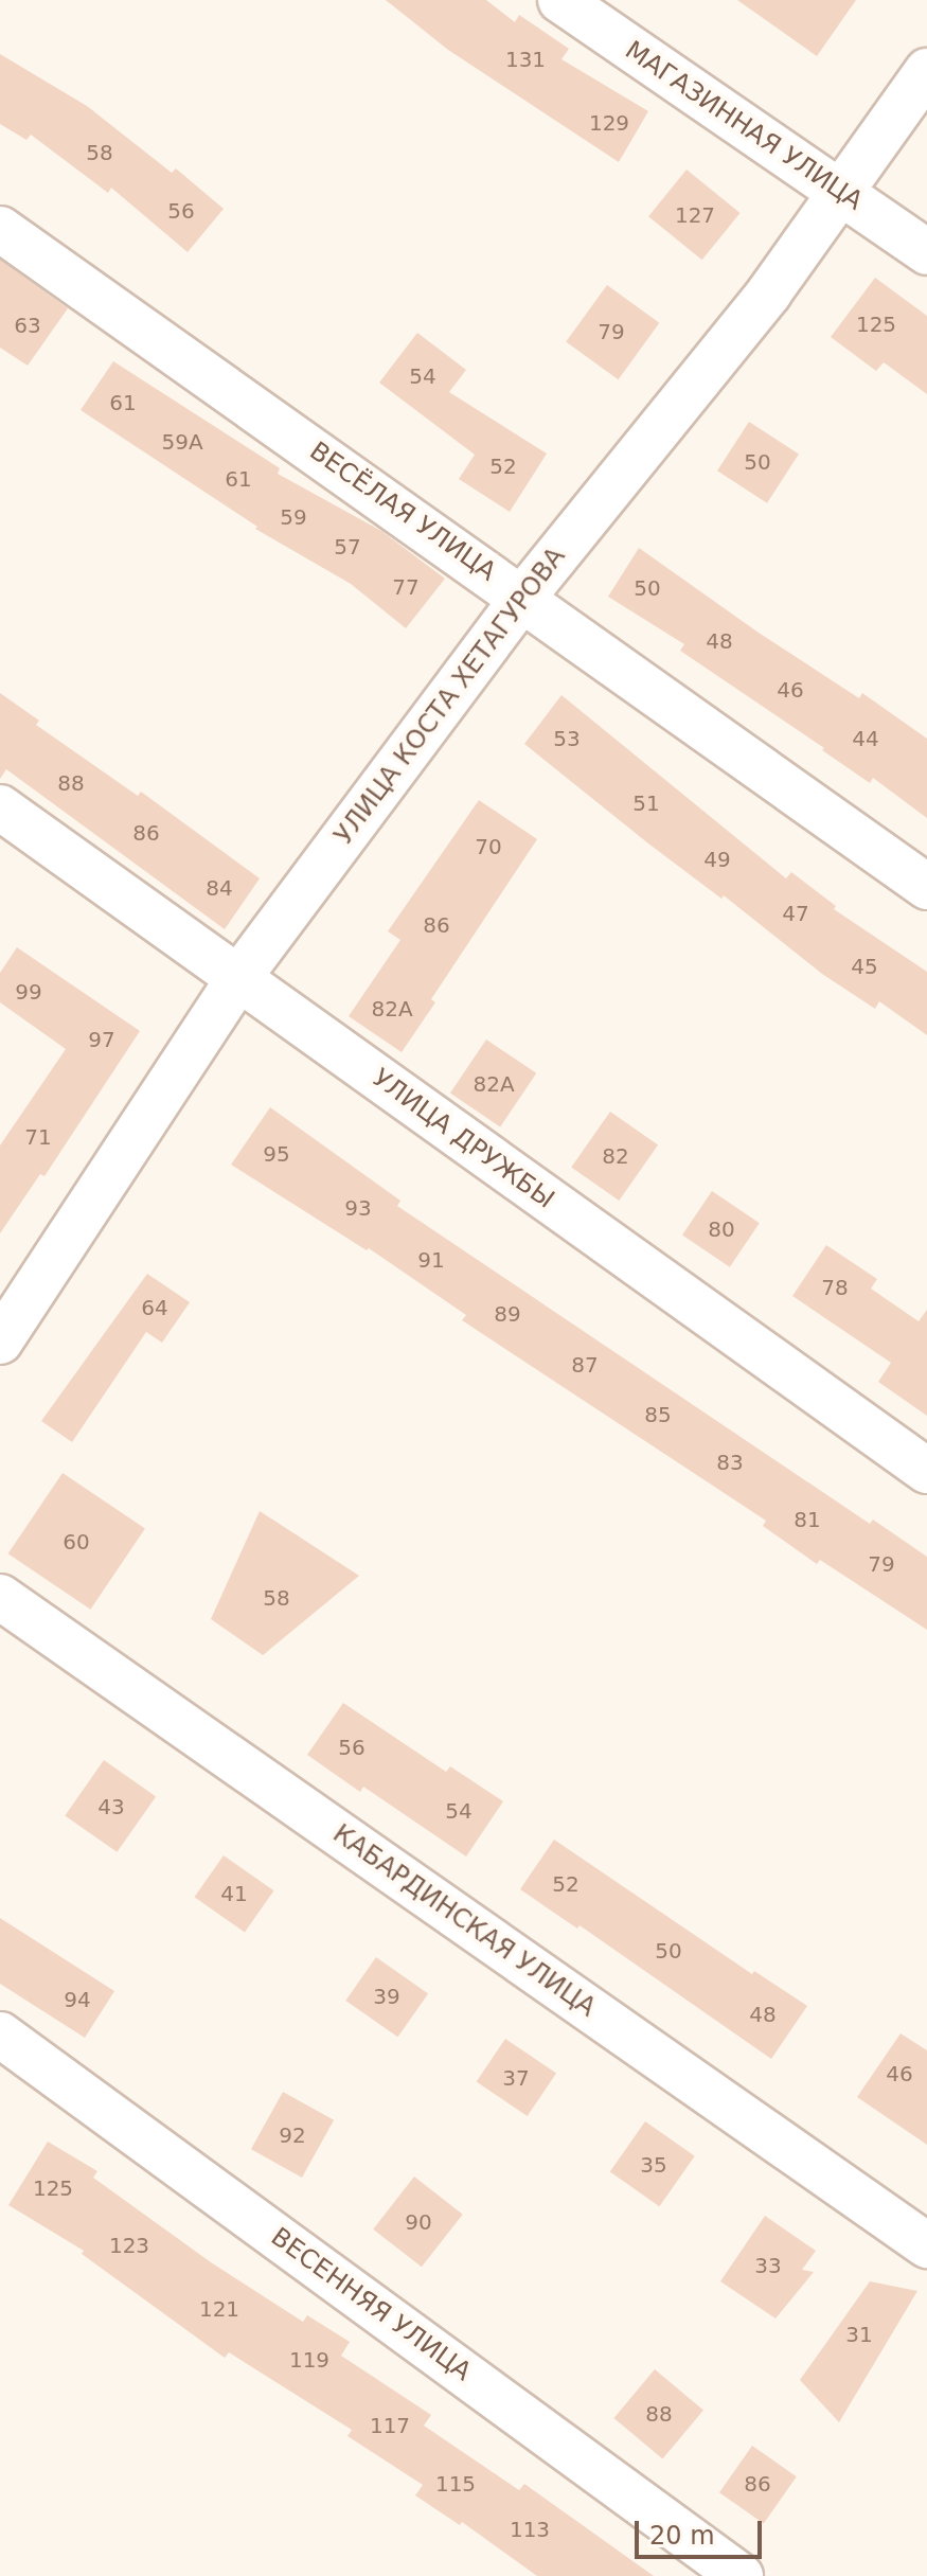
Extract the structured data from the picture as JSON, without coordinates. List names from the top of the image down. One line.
{"streets":{"street":["МАГАЗИННАЯ УЛИЦА","ВЕСЁЛАЯ УЛИЦА","УЛИЦА КОСТА ХЕТАГУРОВА","УЛИЦА ДРУЖБЫ","КАБАРДИНСКАЯ УЛИЦА","ВЕСЕННЯЯ УЛИЦА"]},"crossings":[["МАГАЗИННАЯ УЛИЦА","УЛИЦА КОСТА ХЕТАГУРОВА"],["ВЕСЁЛАЯ УЛИЦА","УЛИЦА КОСТА ХЕТАГУРОВА"],["УЛИЦА КОСТА ХЕТАГУРОВА","УЛИЦА ДРУЖБЫ"]],"house_numbers":["131","129","58","56","127","125","63","79","54","61","59А","50","52","61","59","57","77","50","48","46","53","44","88","51","86","70","49","84","47","86","45","99","82А","97","82А","71","95","82","93","80","91","78","64","89","87","85","83","81","60","79","58","56","43","54","52","41","50","39","94","48","46","37","92","35","125","90","123","33","121","31","119","88","117","115","86","113"],"scale_bar":"20 m"}
